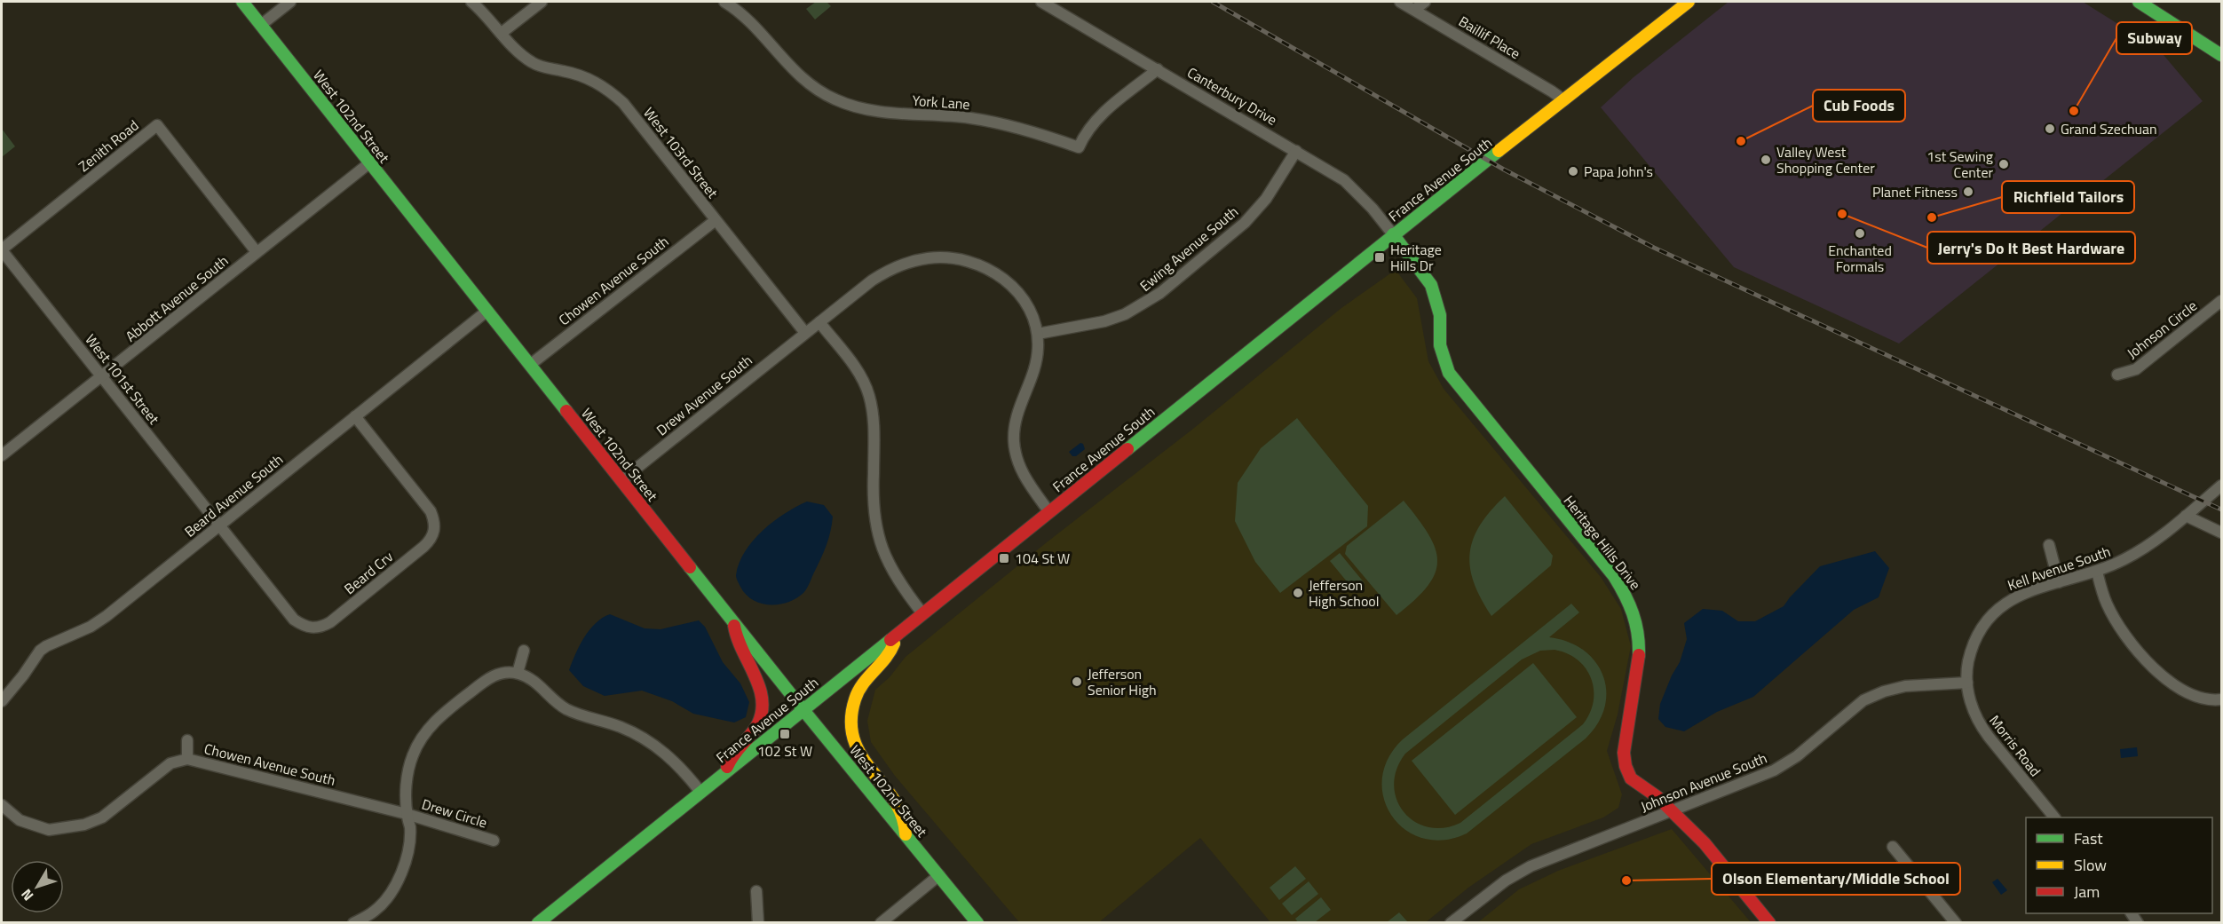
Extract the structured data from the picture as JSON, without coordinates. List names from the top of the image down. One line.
{"streets":{"street":["Baillif Place","Canterbury Drive","York Lane","West 102nd Street","Zenith Road","West 103rd Street","France Avenue South","Ewing Avenue South","Chowen Avenue South","Abbott Avenue South","Johnson Circle","West 101st Street","Drew Avenue South","Beard Avenue South","Heritage Hills Drive","Kell Avenue South","Beard Crv","Morris Road","Johnson Avenue South","Drew Circle"]},"crossings":[["Baillif Place","France Avenue South"],["Canterbury Drive","York Lane"],["Canterbury Drive","France Avenue South"],["Canterbury Drive","Ewing Avenue South"],["Canterbury Drive","Heritage Hills Drive"],["West 102nd Street","France Avenue South"],["West 102nd Street","Chowen Avenue South"],["West 102nd Street","Abbott Avenue South"],["West 102nd Street","Drew Avenue South"],["West 102nd Street","Beard Avenue South"],["Zenith Road","Abbott Avenue South"],["Zenith Road","West 101st Street"],["West 103rd Street","Chowen Avenue South"],["West 103rd Street","Drew Avenue South"],["France Avenue South","Heritage Hills Drive"],["Chowen Avenue South","Drew Circle"],["Abbott Avenue South","West 101st Street"],["West 101st Street","Beard Avenue South"],["West 101st Street","Beard Crv"],["Beard Avenue South","Beard Crv"],["Heritage Hills Drive","Johnson Avenue South"],["Kell Avenue South","Morris Road"],["Kell Avenue South","Johnson Avenue South"],["Morris Road","Johnson Avenue South"]],"places":{"other":["Subway","Grand Szechuan","Cub Foods","Valley West Shopping Center","1st Sewing Center","Papa John's","Planet Fitness","Jerry's Do It Best Hardware","Richfield Tailors","Enchanted Formals","Jefferson High School","Jefferson Senior High","Olson Elementary/Middle School"],"transit":["Heritage Hills Dr","104 St W","102 St W"]},"legend":["Fast","Slow","Jam"],"north":"bottom left"}
